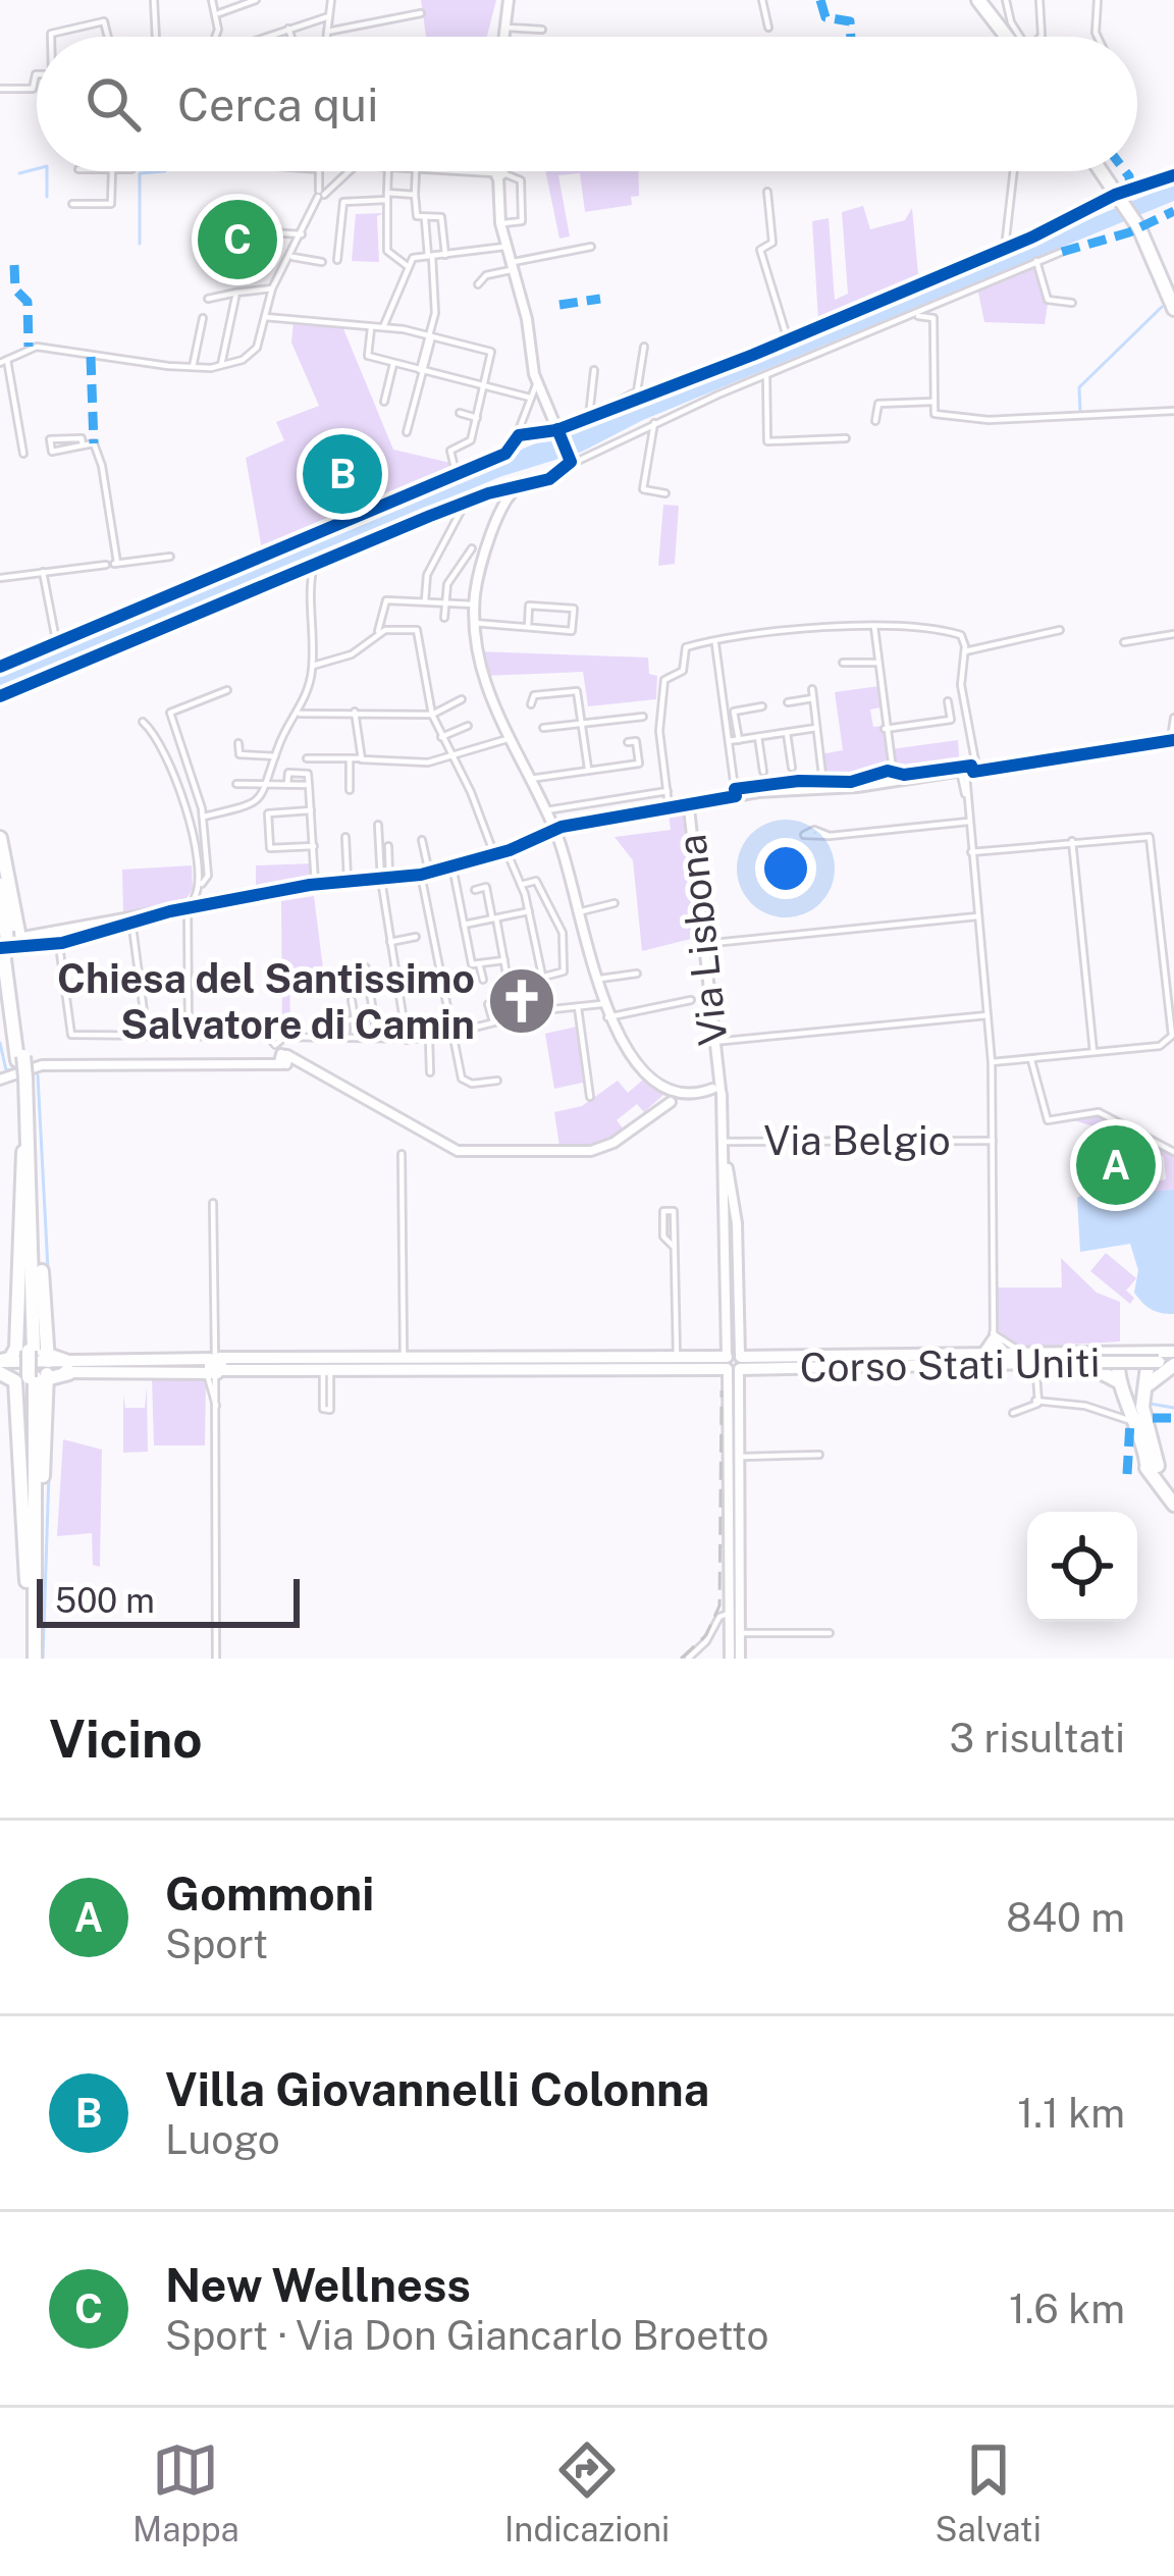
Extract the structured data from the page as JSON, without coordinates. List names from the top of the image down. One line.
{"streets":{"main road":["Corso Stati Uniti"],"street":["Via Lisbona","Via Belgio"]},"crossings":[["Via Lisbona","Via Belgio"],["Via Lisbona","Corso Stati Uniti"]],"places":{"church":["Chiesa del Santissimo Salvatore di Camin"]},"scale_bar":"500 m","page":{"search":"Cerca qui","pins":["C","B","A"],"scale":"500 m","heading":["Vicino","3 risultati"],"list":[{"mark":"A","name":"Gommoni","note":"Sport","value":"840 m"},{"mark":"B","name":"Villa Giovannelli Colonna","note":"Luogo","value":"1.1 km"},{"mark":"C","name":"New Wellness","note":"Sport · Via Don Giancarlo Broetto","value":"1.6 km"}],"nav":["Mappa","Indicazioni","Salvati"]}}
